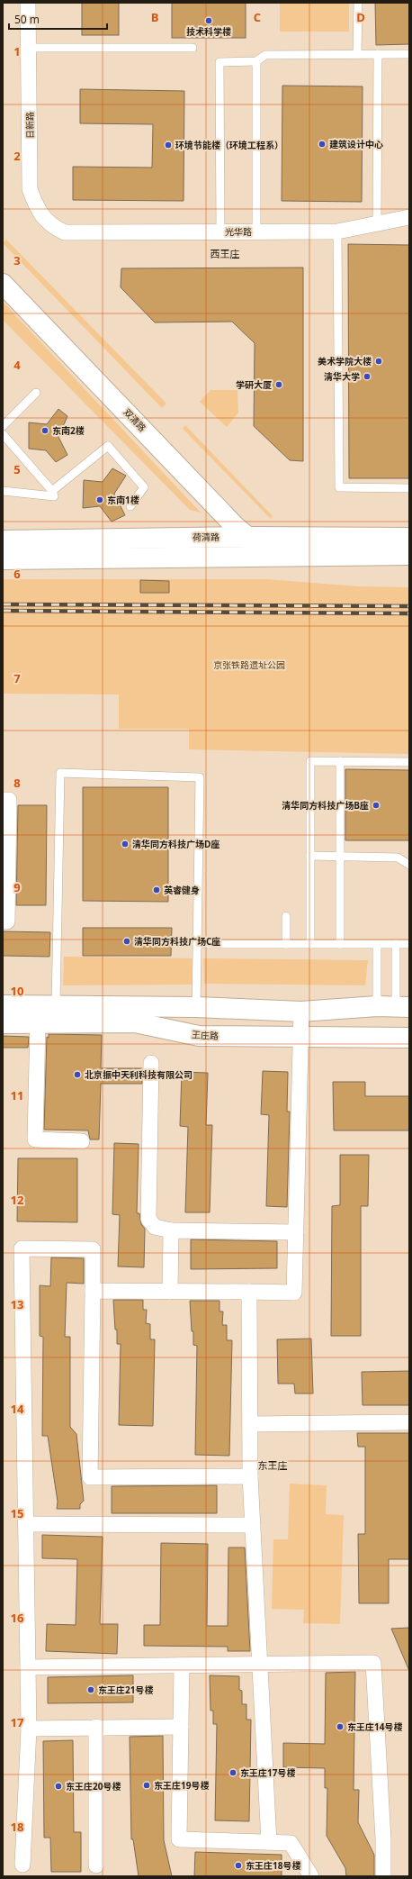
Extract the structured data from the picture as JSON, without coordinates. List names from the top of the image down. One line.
{"streets":{"main road":["双清路","荷清路","王庄路"],"street":["日新路","光华路"]},"crossings":[["日新路","光华路"],["双清路","荷清路"]],"districts":["西王庄","东王庄"],"parks":["京张铁路遗址公园"],"places":["技术科学楼","建筑设计中心","环境节能楼（环境工程系）","美术学院大楼","清华大学","学研大厦","东南2楼","东南1楼","清华同方科技广场B座","清华同方科技广场D座","英睿健身","清华同方科技广场C座","北京振中天利科技有限公司","东王庄21号楼","东王庄14号楼","东王庄17号楼","东王庄19号楼","东王庄20号楼","东王庄18号楼"],"scale_bar":"50 m","grid":{"columns":["B","C","D"],"rows":["1","2","3","4","5","6","7","8","9","10","11","12","13","14","15","16","17","18"]}}
